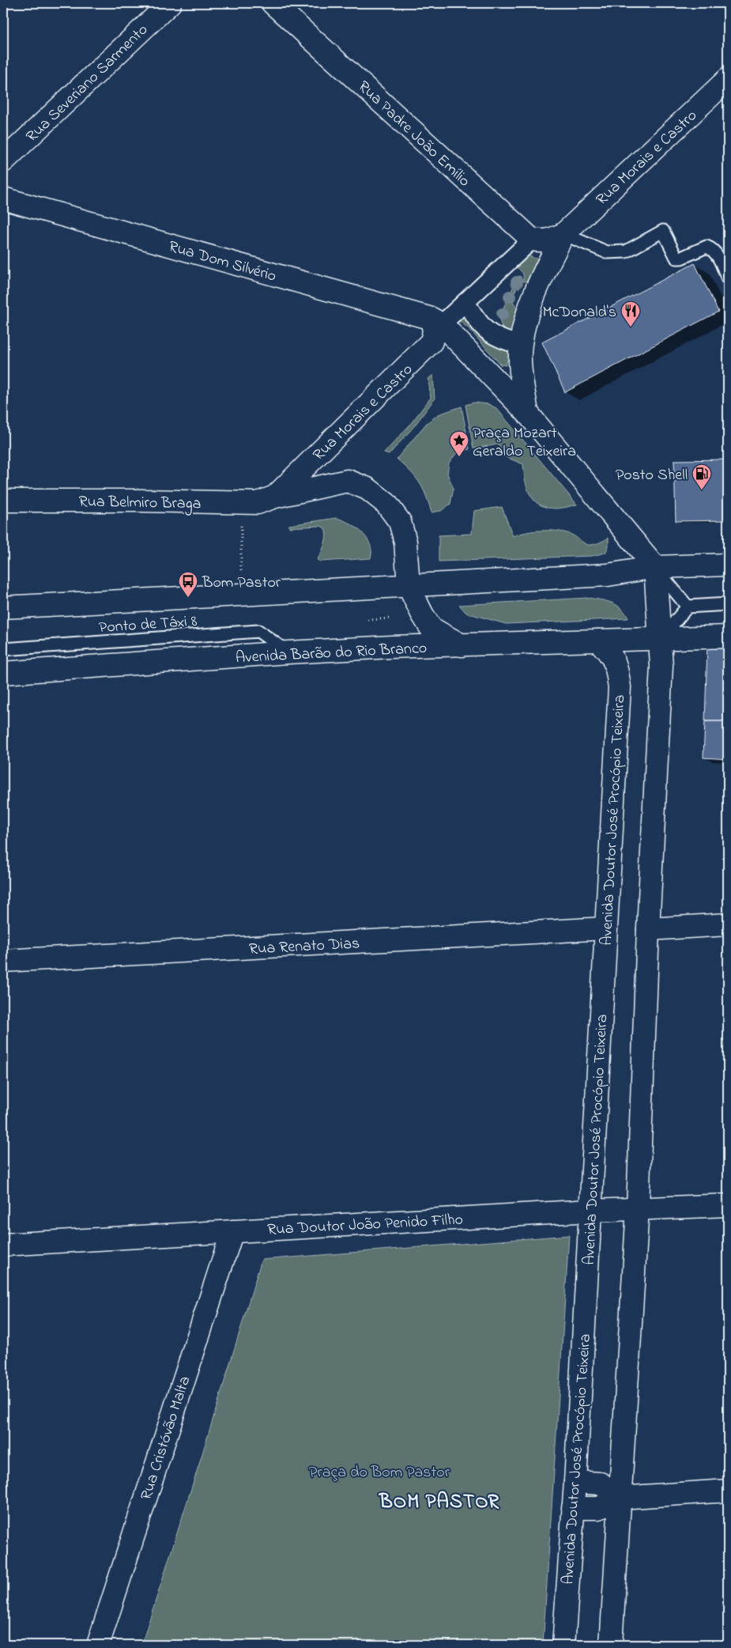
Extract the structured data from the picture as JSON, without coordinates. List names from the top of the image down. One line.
{"streets":{"street":["Rua Severiano Sarmento","Rua Padre João Emílio","Rua Morais e Castro","Rua Dom Silvério","Rua Belmiro Braga","Avenida Barão do Rio Branco","Avenida Doutor José Procópio Teixeira","Rua Renato Dias","Rua Doutor João Penido Filho","Rua Cristóvão Malta"],"lane":["Ponto de Táxi 8"]},"crossings":[["Rua Morais e Castro","Rua Dom Silvério"],["Rua Morais e Castro","Rua Belmiro Braga"],["Ponto de Táxi 8","Avenida Barão do Rio Branco"],["Avenida Barão do Rio Branco","Avenida Doutor José Procópio Teixeira"],["Avenida Doutor José Procópio Teixeira","Rua Renato Dias"],["Avenida Doutor José Procópio Teixeira","Rua Doutor João Penido Filho"],["Rua Doutor João Penido Filho","Rua Cristóvão Malta"]],"districts":["BOM PASTOR"],"parks":["Praça do Bom Pastor"],"places":{"restaurant":["McDonald's"],"place":["Praça Mozart Geraldo Teixeira"],"fuel station":["Posto Shell"],"bus stop":["Bom Pastor"]}}
